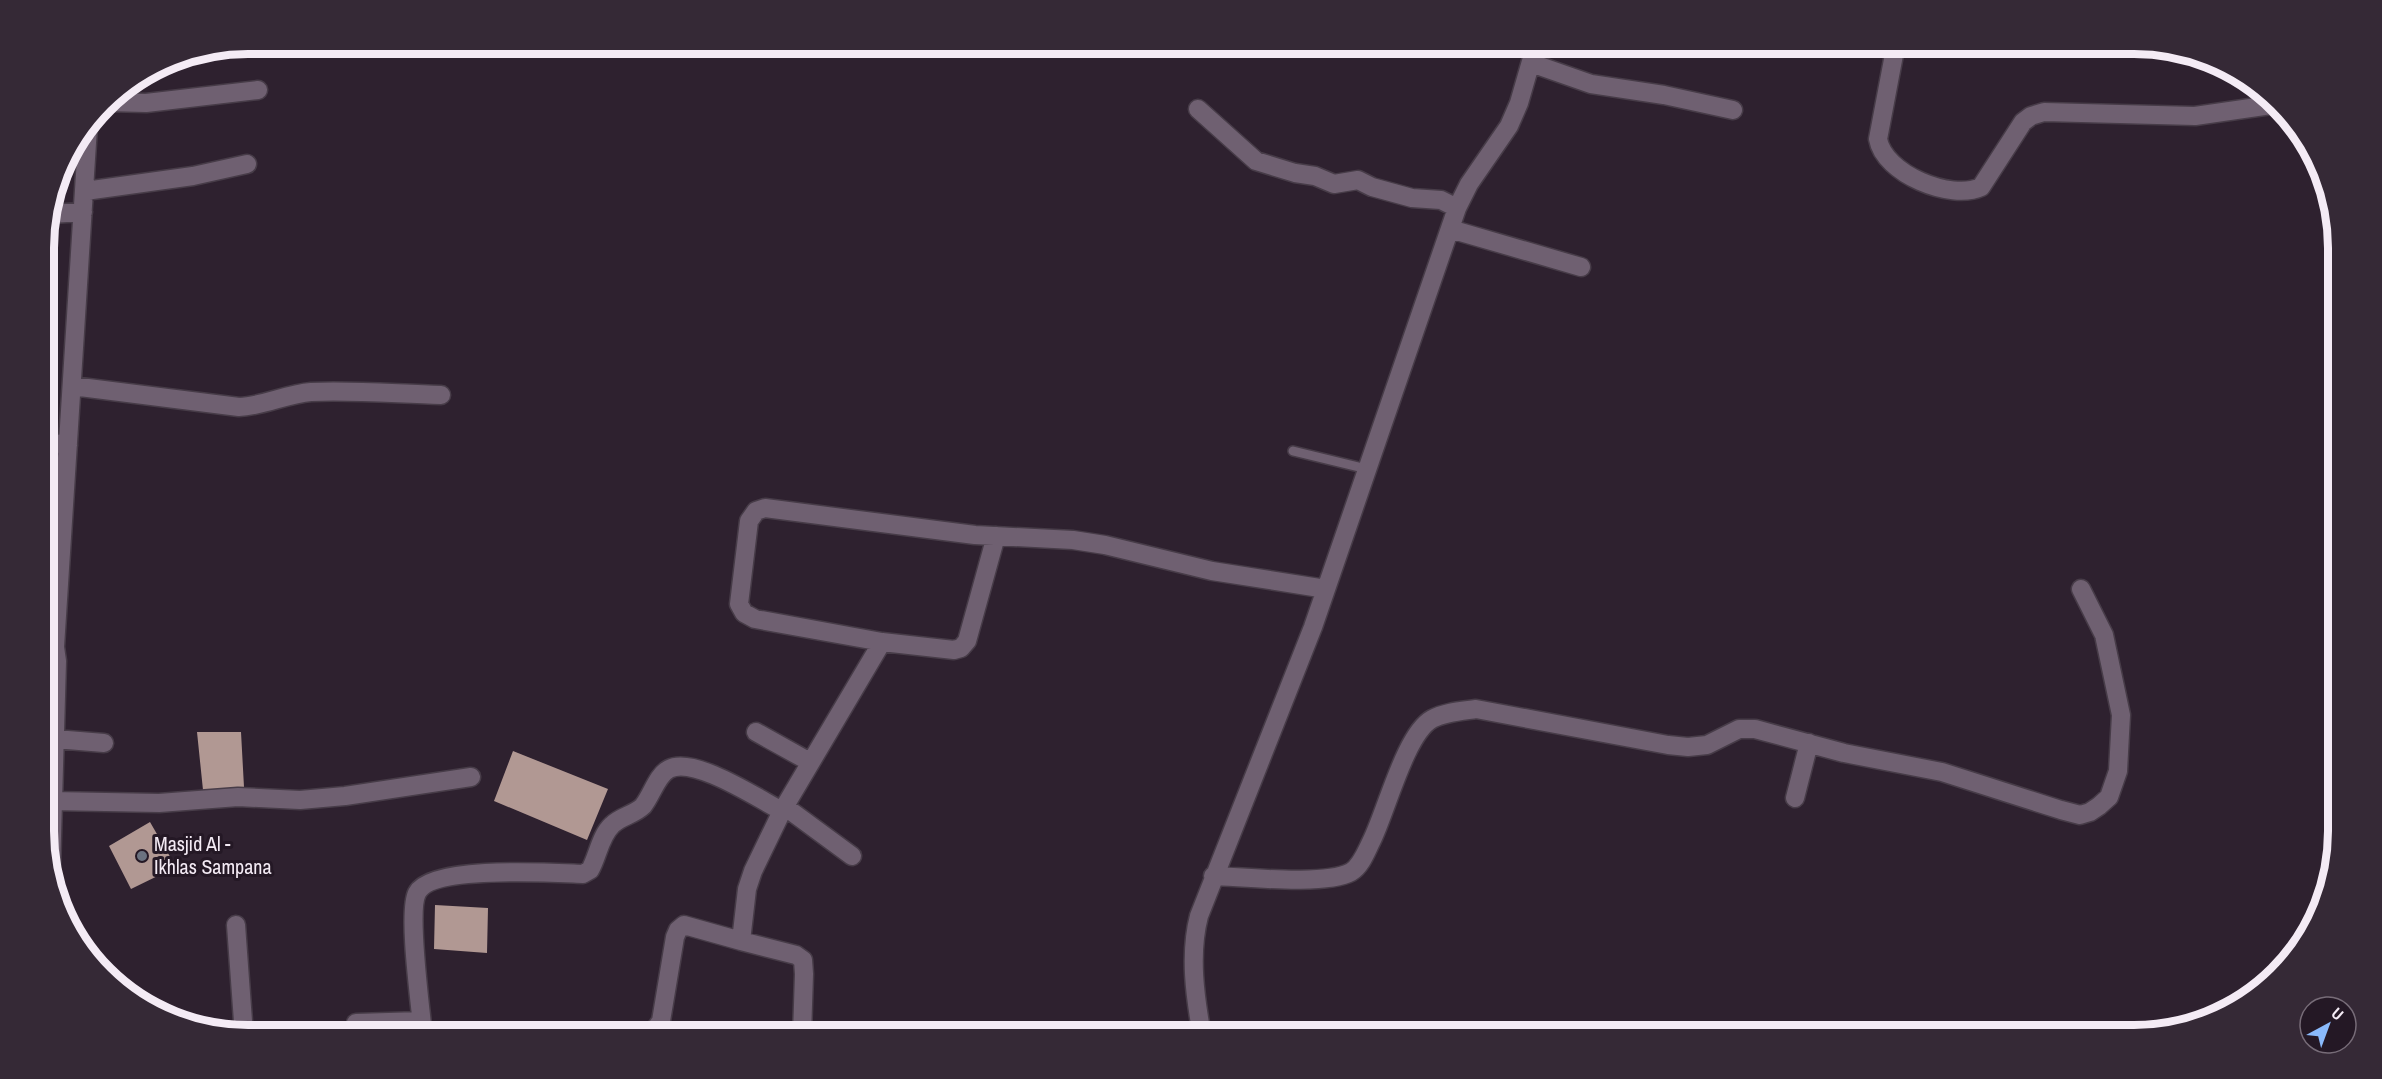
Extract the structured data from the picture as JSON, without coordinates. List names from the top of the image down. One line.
{"places":["Masjid Al - Ikhlas Sampana"],"north":"top right"}
